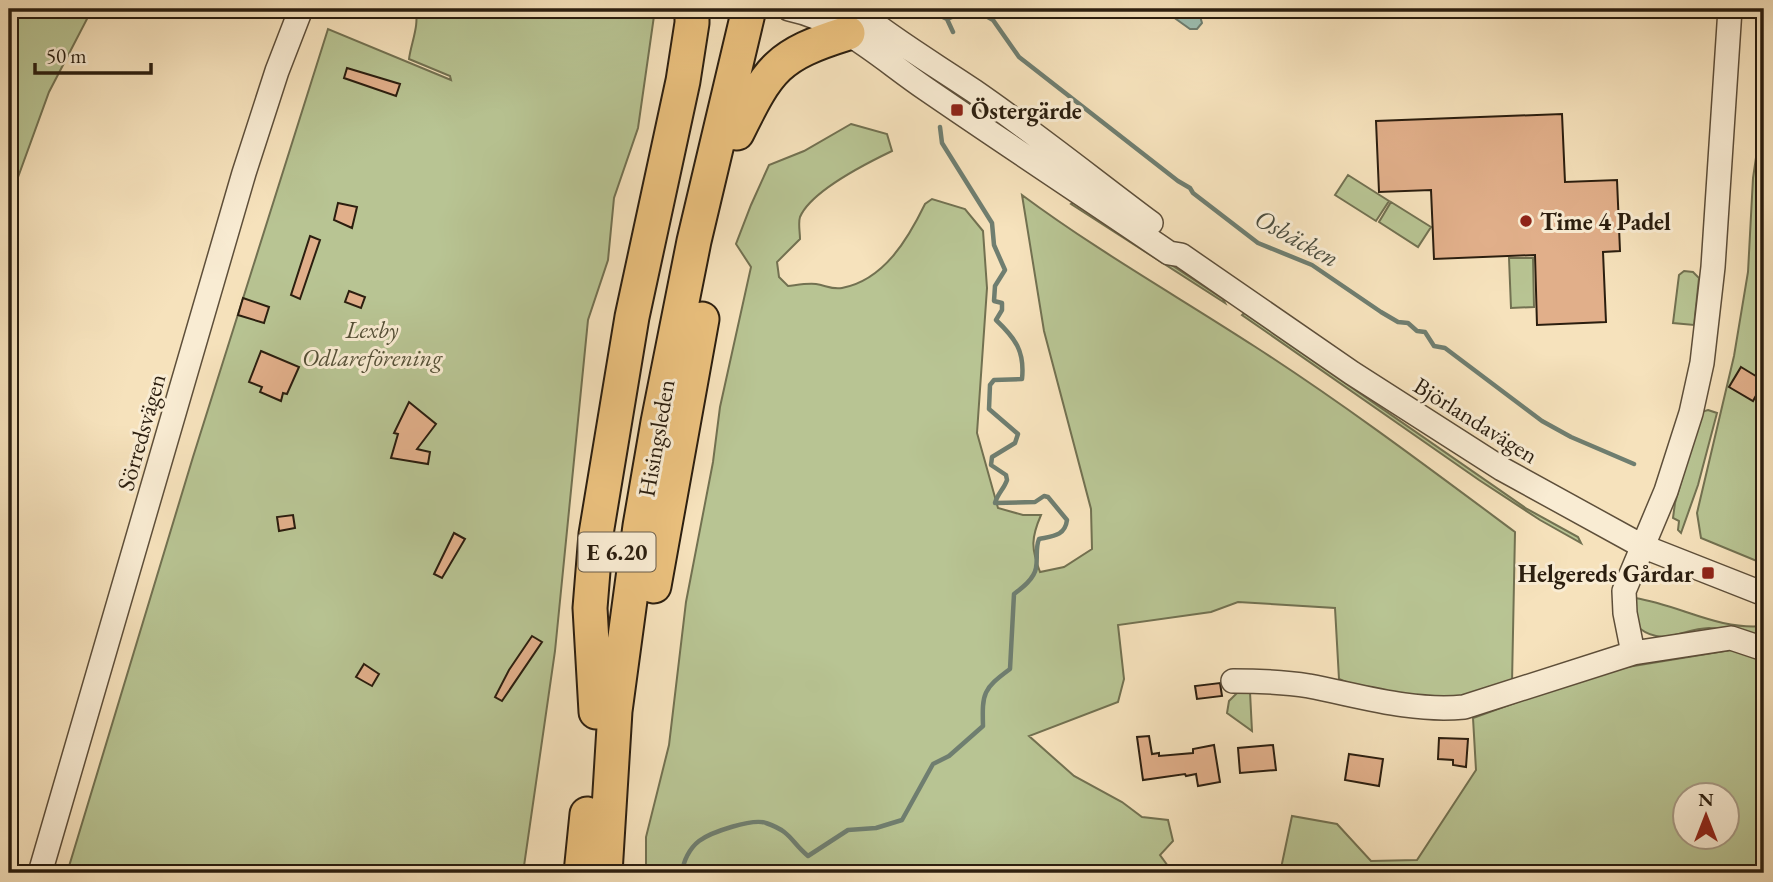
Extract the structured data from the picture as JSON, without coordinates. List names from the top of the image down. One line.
{"streets":{"highway":["Hisingsleden","E 6.20"],"street":["Björlandavägen","Sörredsvägen"]},"water":["Osbäcken"],"parks":["Lexby Odlareförening"],"places":{"transit":["Östergärde","Helgereds Gårdar"],"other":["Time 4 Padel"]},"scale_bar":"50 m","north":"top"}
